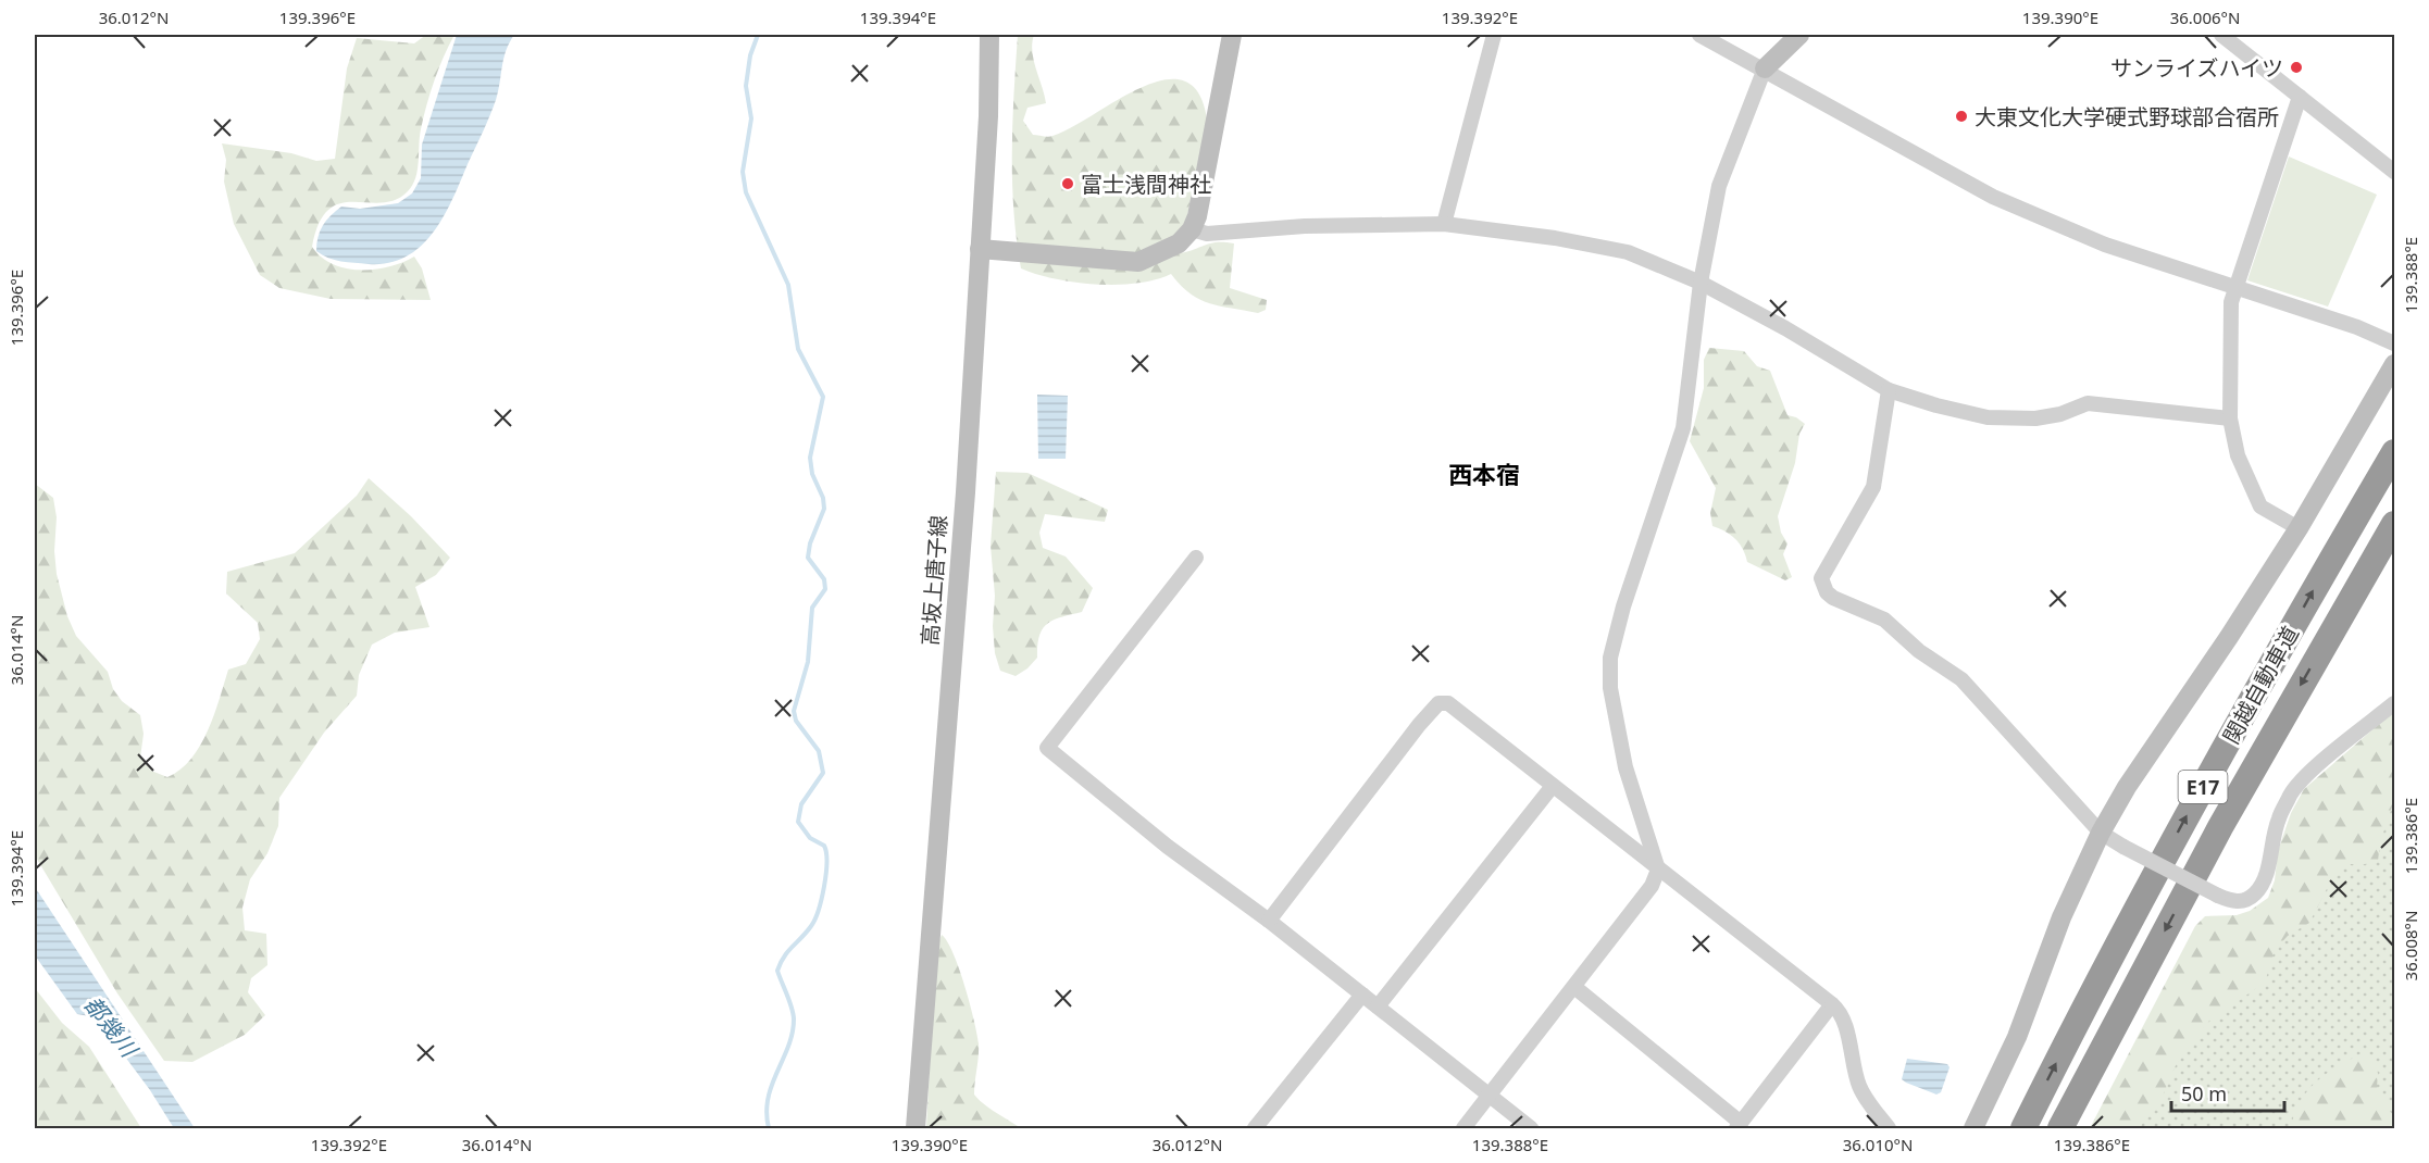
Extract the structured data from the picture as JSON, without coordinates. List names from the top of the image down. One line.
{"streets":{"highway":["関越自動車道","E17"],"street":["高坂上唐子線"]},"districts":["西本宿"],"water":["都幾川"],"places":["サンライズハイツ","大東文化大学硬式野球部合宿所","富士浅間神社"],"scale_bar":"50 m","coordinates":["36.012°N","139.396°E","139.394°E","139.392°E","139.390°E","36.006°N","139.388°E","36.014°N","139.386°E","36.008°N","36.010°N"]}
